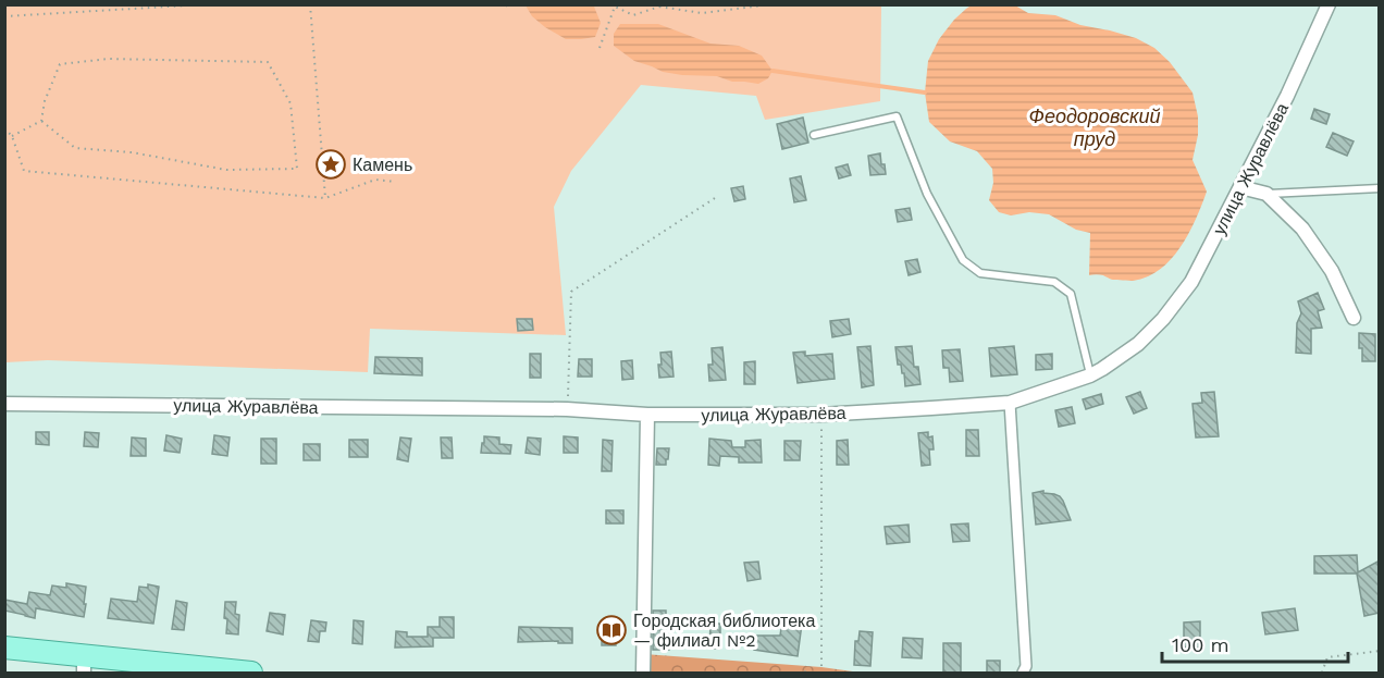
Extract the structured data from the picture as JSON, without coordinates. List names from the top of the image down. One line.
{"streets":{"street":["улица Журавлёва"]},"water":["Феодоровский пруд"],"places":{"place":["Камень"],"library":["Городская библиотека — филиал №2"]},"scale_bar":"100 m"}
